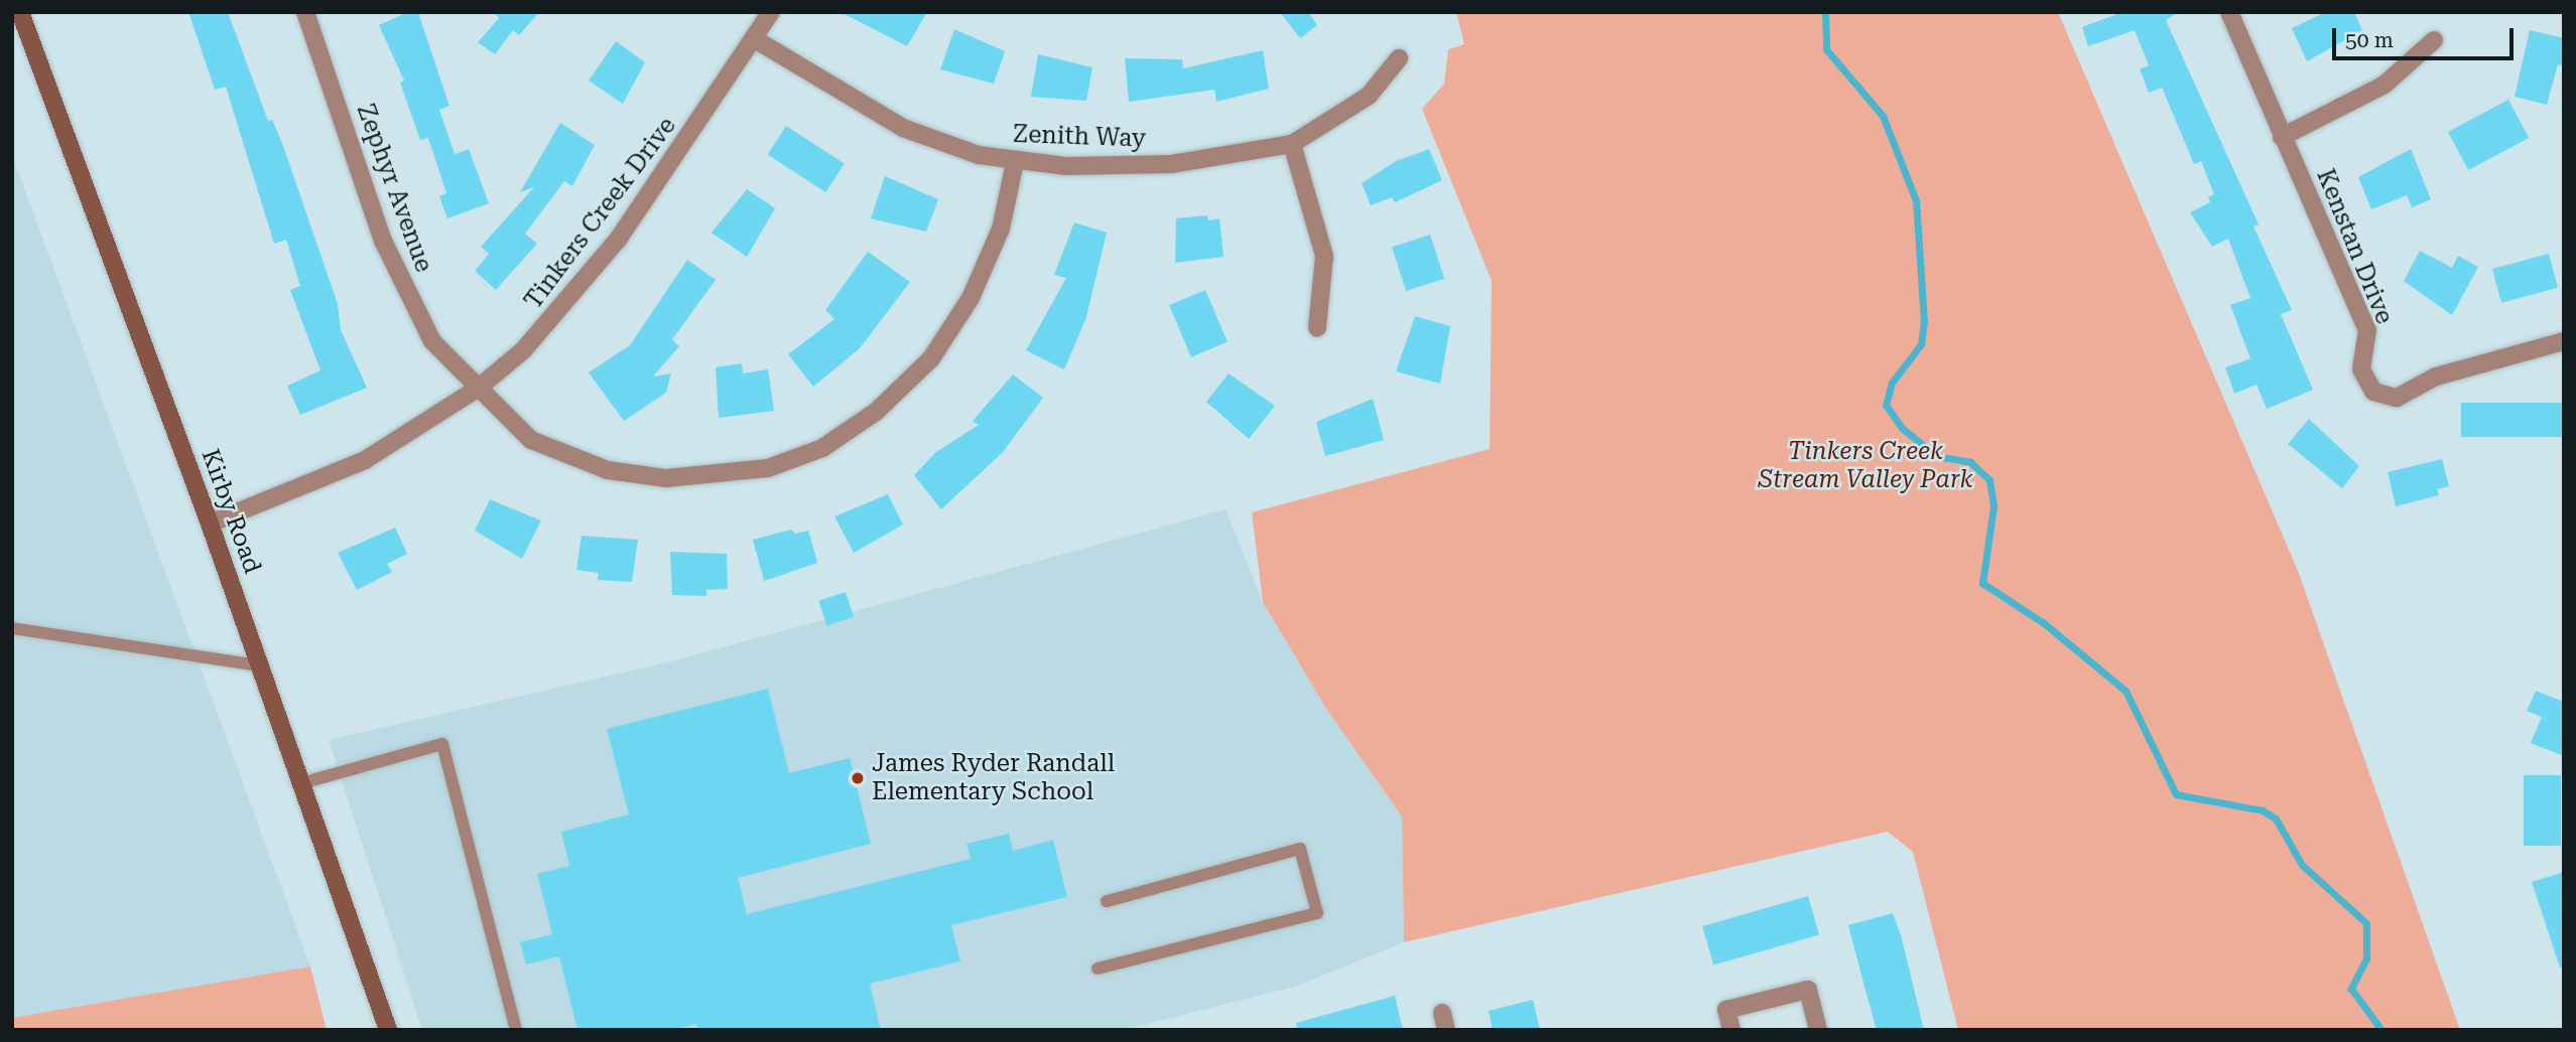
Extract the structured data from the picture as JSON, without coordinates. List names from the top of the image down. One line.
{"streets":{"main road":["Kirby Road"],"street":["Zenith Way","Zephyr Avenue","Tinkers Creek Drive","Kenstan Drive"]},"crossings":[["Zenith Way","Zephyr Avenue"],["Zenith Way","Tinkers Creek Drive"],["Zephyr Avenue","Tinkers Creek Drive"],["Tinkers Creek Drive","Kirby Road"]],"parks":["Tinkers Creek Stream Valley Park"],"places":["James Ryder Randall Elementary School"],"scale_bar":"50 m"}
